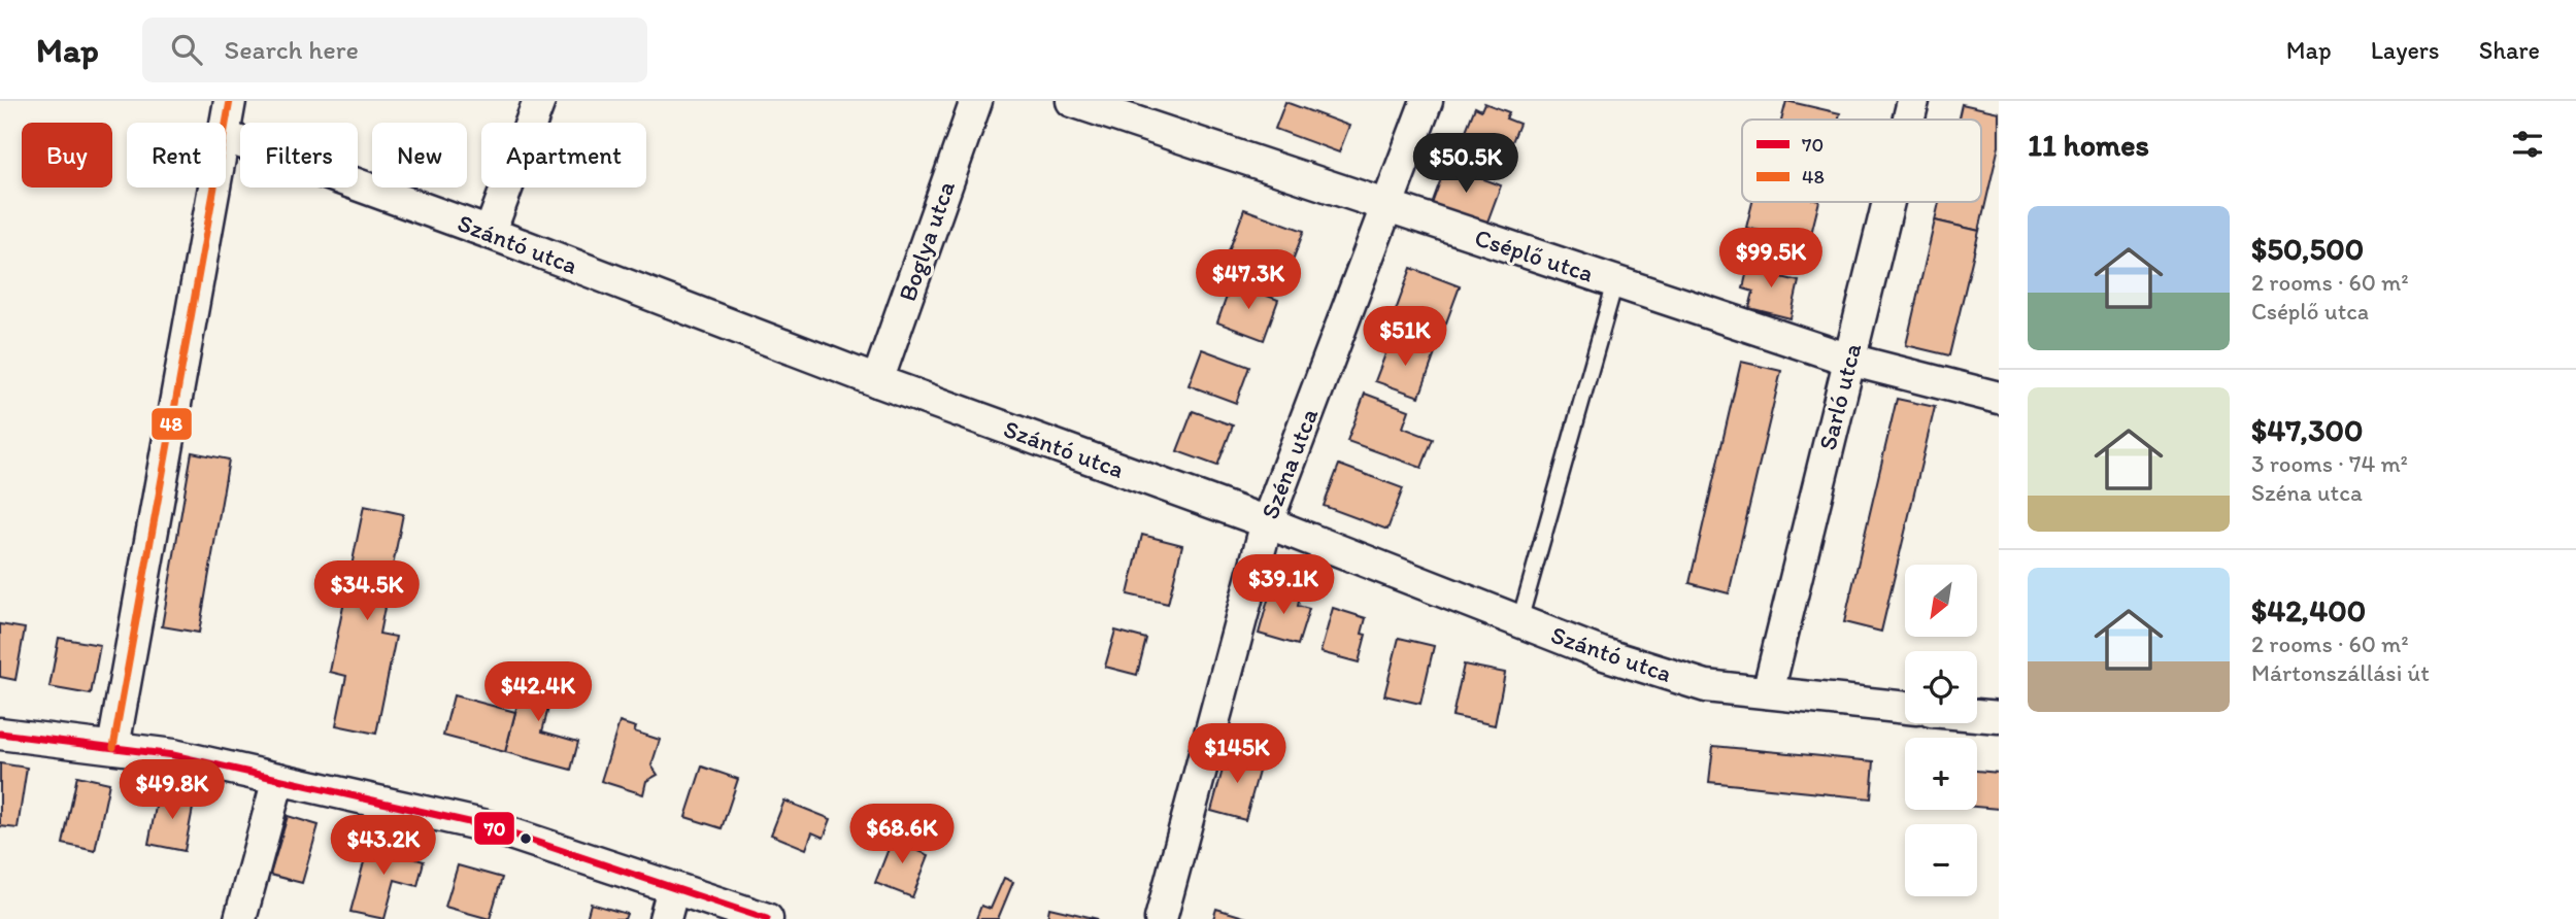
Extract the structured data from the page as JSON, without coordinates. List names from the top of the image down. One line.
{"streets":{"street":["Boglya utca","Szántó utca","Cséplő utca","Sarló utca","Széna utca"]},"crossings":[["Boglya utca","Szántó utca"],["Szántó utca","Sarló utca"],["Szántó utca","Széna utca"],["Cséplő utca","Sarló utca"],["Cséplő utca","Széna utca"]],"lines":["transit line 48","transit line 70"],"legend":["70","48"],"north":"bottom left","page":{"header":"Map","search":"Search here","nav":["Map","Layers","Share"],"heading":"11 homes","chip":["Buy","Rent","Filters","New","Apartment"],"price":["$50.5K","$99.5K","$47.3K","$51K","$39.1K","$34.5K","$42.4K","$145K","$49.8K","$68.6K","$43.2K"],"list":[{"name":"$50,500","note":"2 rooms · 60 m² · Cséplő utca"},{"name":"$47,300","note":"3 rooms · 74 m² · Széna utca"},{"name":"$42,400","note":"2 rooms · 60 m² · Mártonszállási út"}],"map_buttons":["+","−"]}}
